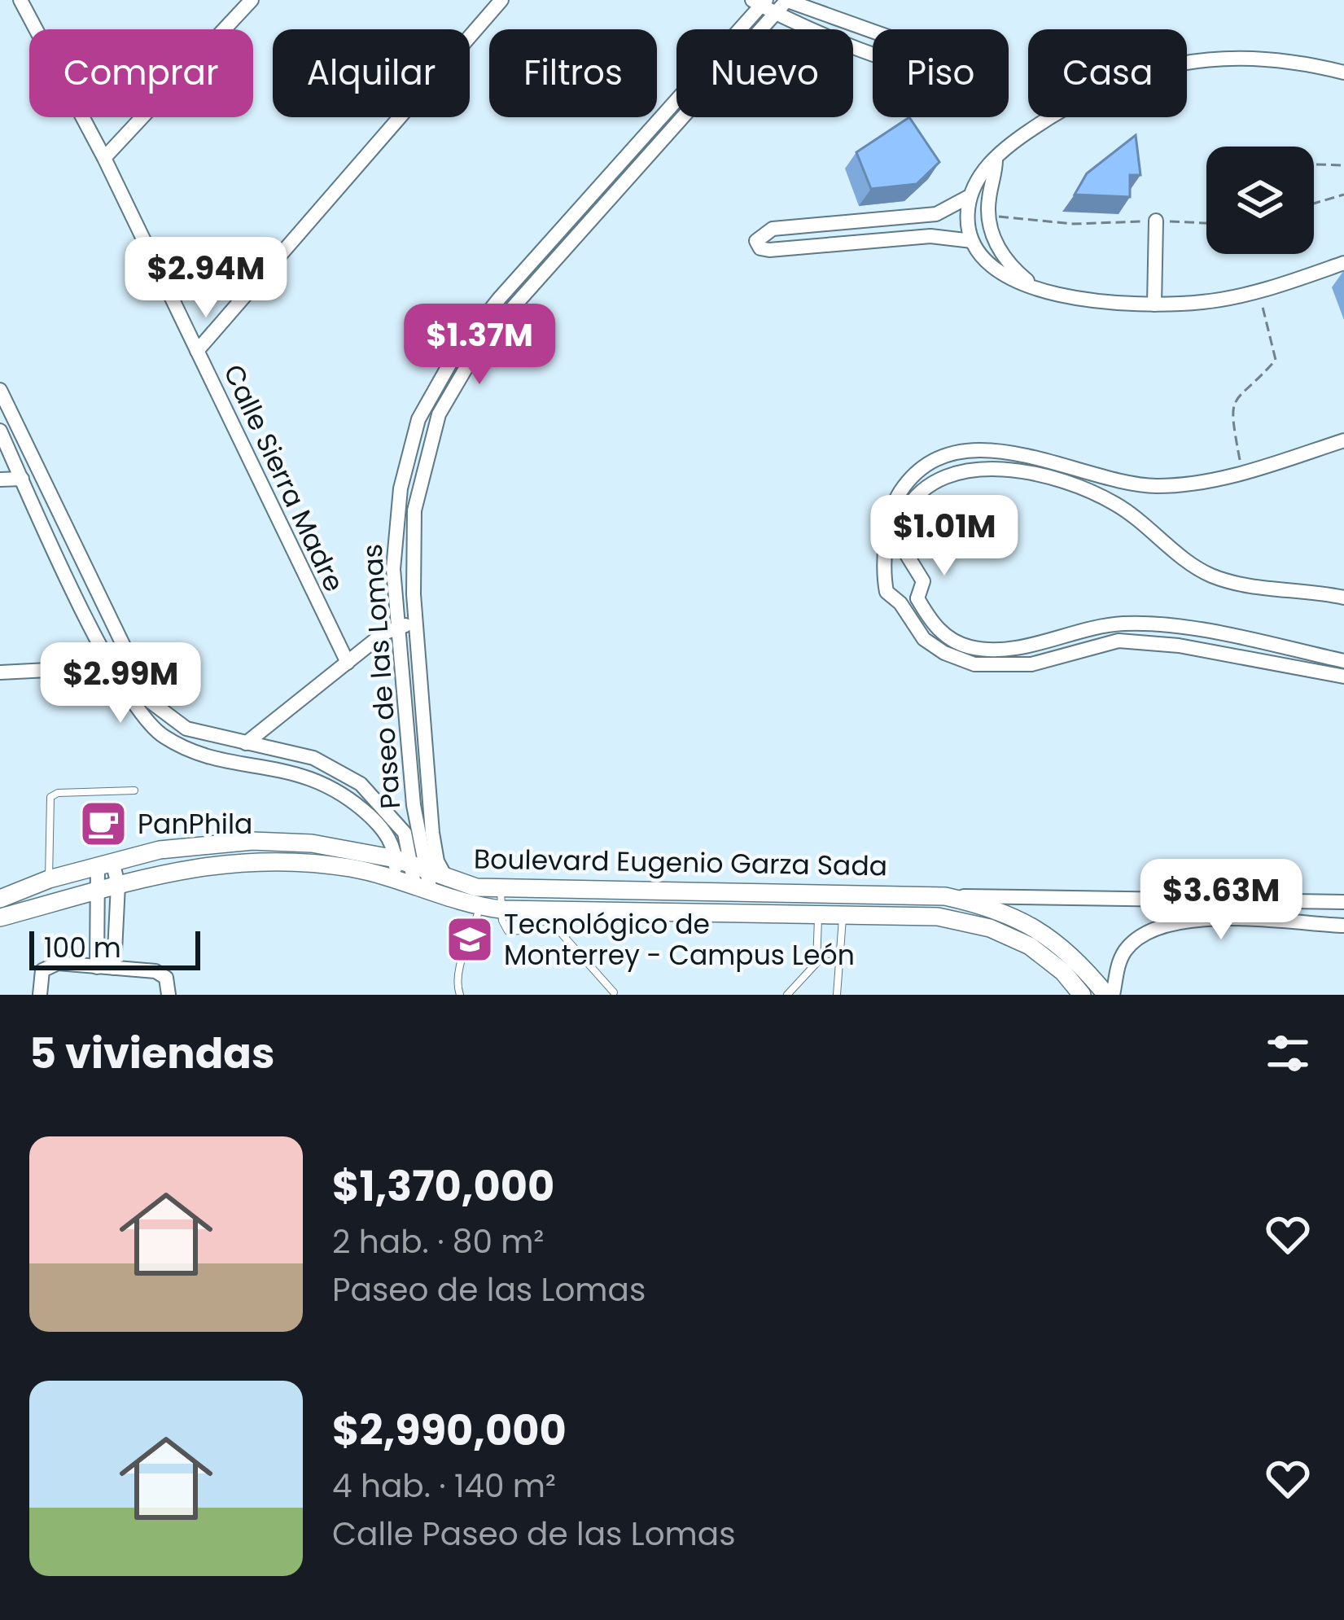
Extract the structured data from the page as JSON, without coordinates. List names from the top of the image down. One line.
{"streets":{"street":["Calle Sierra Madre","Paseo de las Lomas","Boulevard Eugenio Garza Sada"]},"crossings":[["Paseo de las Lomas","Boulevard Eugenio Garza Sada"]],"places":{"cafe":["PanPhila"],"school or university":["Tecnológico de Monterrey - Campus León"]},"scale_bar":"100 m","page":{"chip":["Comprar","Alquilar","Filtros","Nuevo","Piso","Casa"],"price":["$2.94M","$1.37M","$1.01M","$2.99M","$3.63M"],"scale":"100 m","heading":"5 viviendas","list":[{"name":"$1,370,000","note":"2 hab. · 80 m² · Paseo de las Lomas"},{"name":"$2,990,000","note":"4 hab. · 140 m² · Calle Paseo de las Lomas"}]}}
